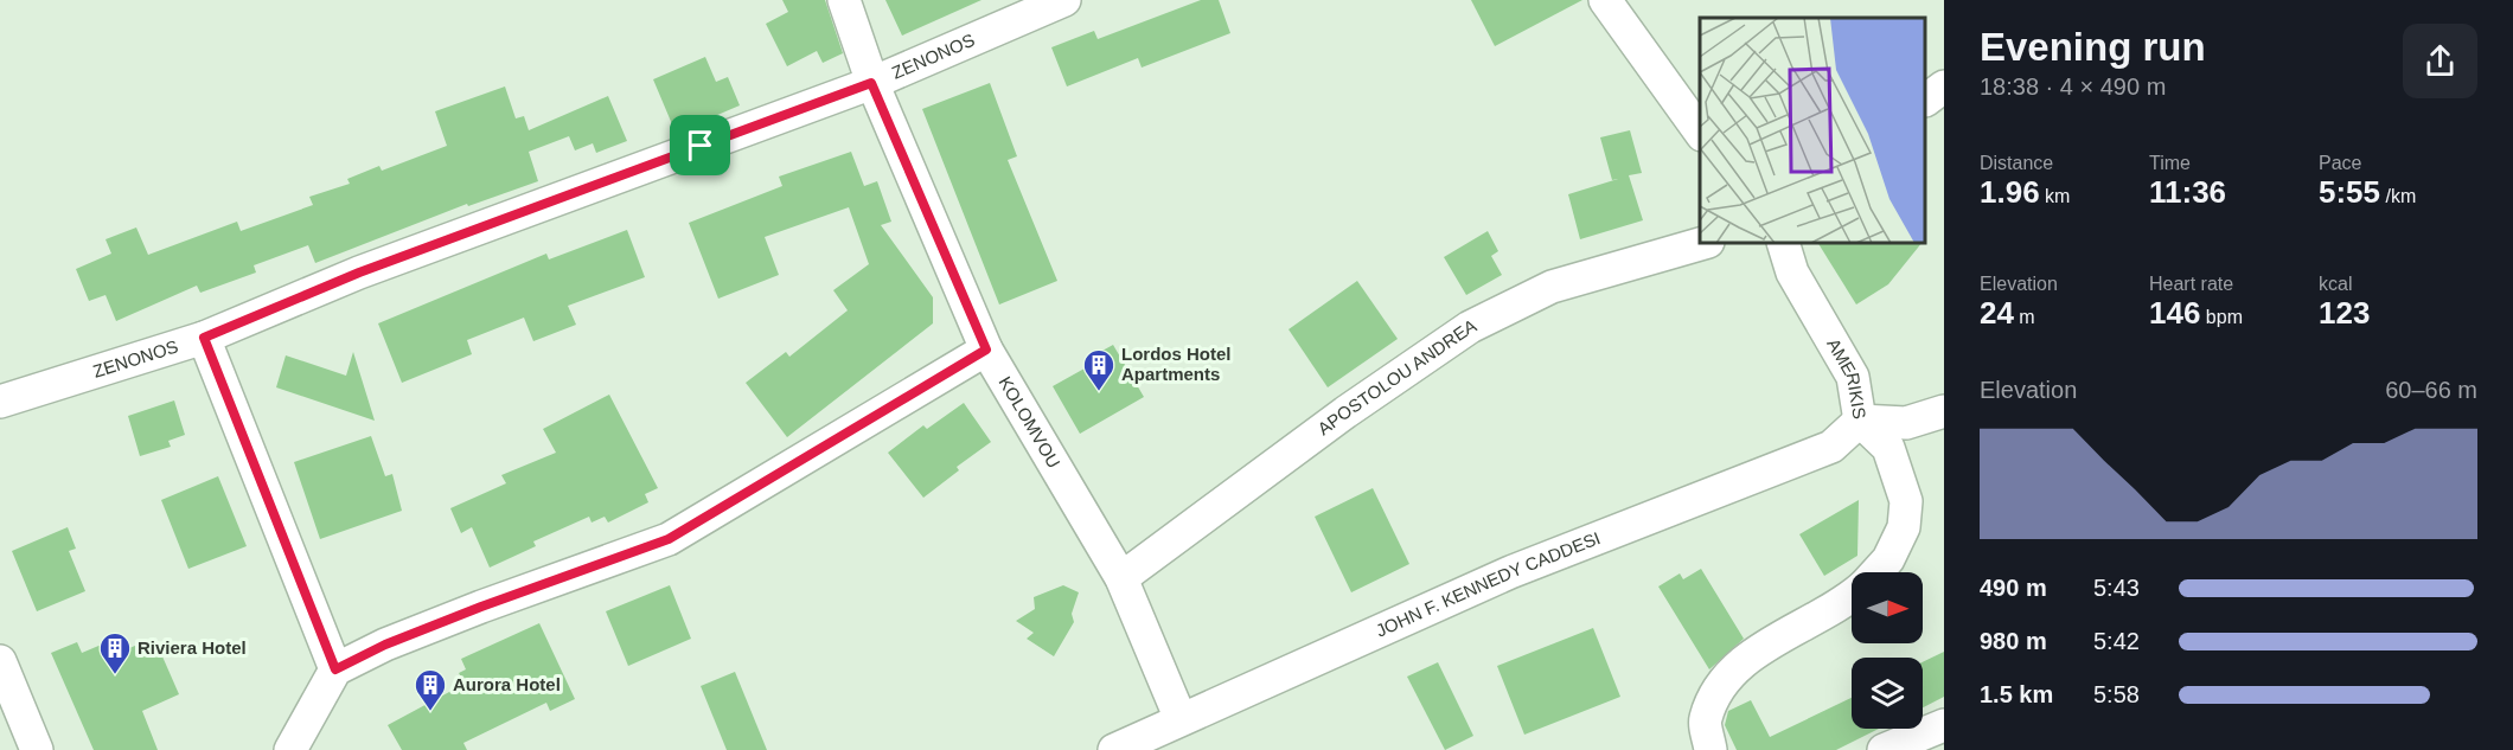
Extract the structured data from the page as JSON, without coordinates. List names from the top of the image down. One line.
{"streets":{"street":["ZENONOS","AMERIKIS","APOSTOLOU ANDREA","KOLOMVOU","JOHN F. KENNEDY CADDESI"]},"crossings":[["ZENONOS","KOLOMVOU"],["AMERIKIS","JOHN F. KENNEDY CADDESI"],["APOSTOLOU ANDREA","KOLOMVOU"],["KOLOMVOU","JOHN F. KENNEDY CADDESI"]],"places":{"building":["Lordos Hotel Apartments","Riviera Hotel","Aurora Hotel"]},"north":"right","page":{"heading":["Evening run","18:38 · 4 × 490 m"],"stats":[["Distance","1.96 km"],["Time","11:36"],["Pace","5:55 /km"],["Elevation","24 m"],["Heart rate","146 bpm"],["kcal","123"]],"chart":["Elevation","60–66 m"],"list":[{"name":"490 m","note":"5:43"},{"name":"980 m","note":"5:42"},{"name":"1.5 km","note":"5:58"}]}}
